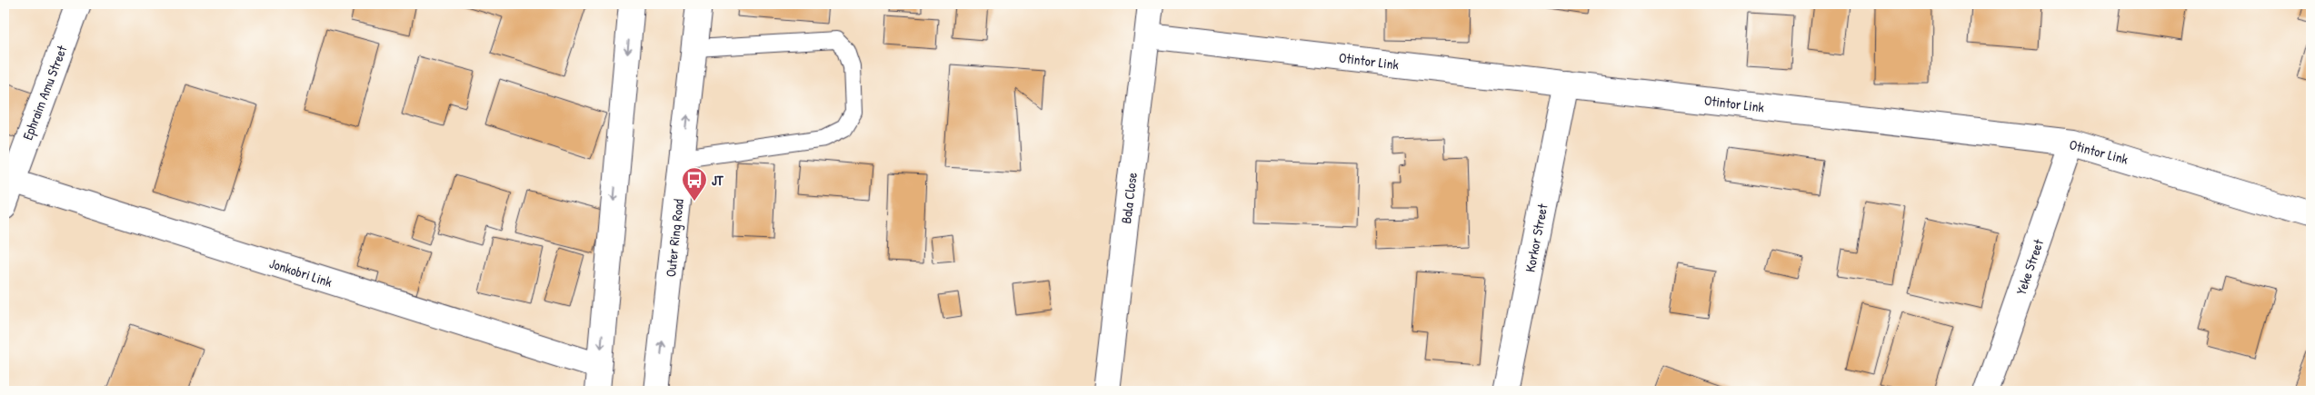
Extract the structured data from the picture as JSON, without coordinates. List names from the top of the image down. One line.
{"streets":{"street":["Otintor Link","Ephraim Amu Street","Bala Close","Outer Ring Road","Korkor Street","Yeke Street","Jonkobri Link"]},"crossings":[["Otintor Link","Bala Close"],["Otintor Link","Korkor Street"],["Otintor Link","Yeke Street"],["Ephraim Amu Street","Jonkobri Link"]],"places":{"bus stop":["JT"]}}
